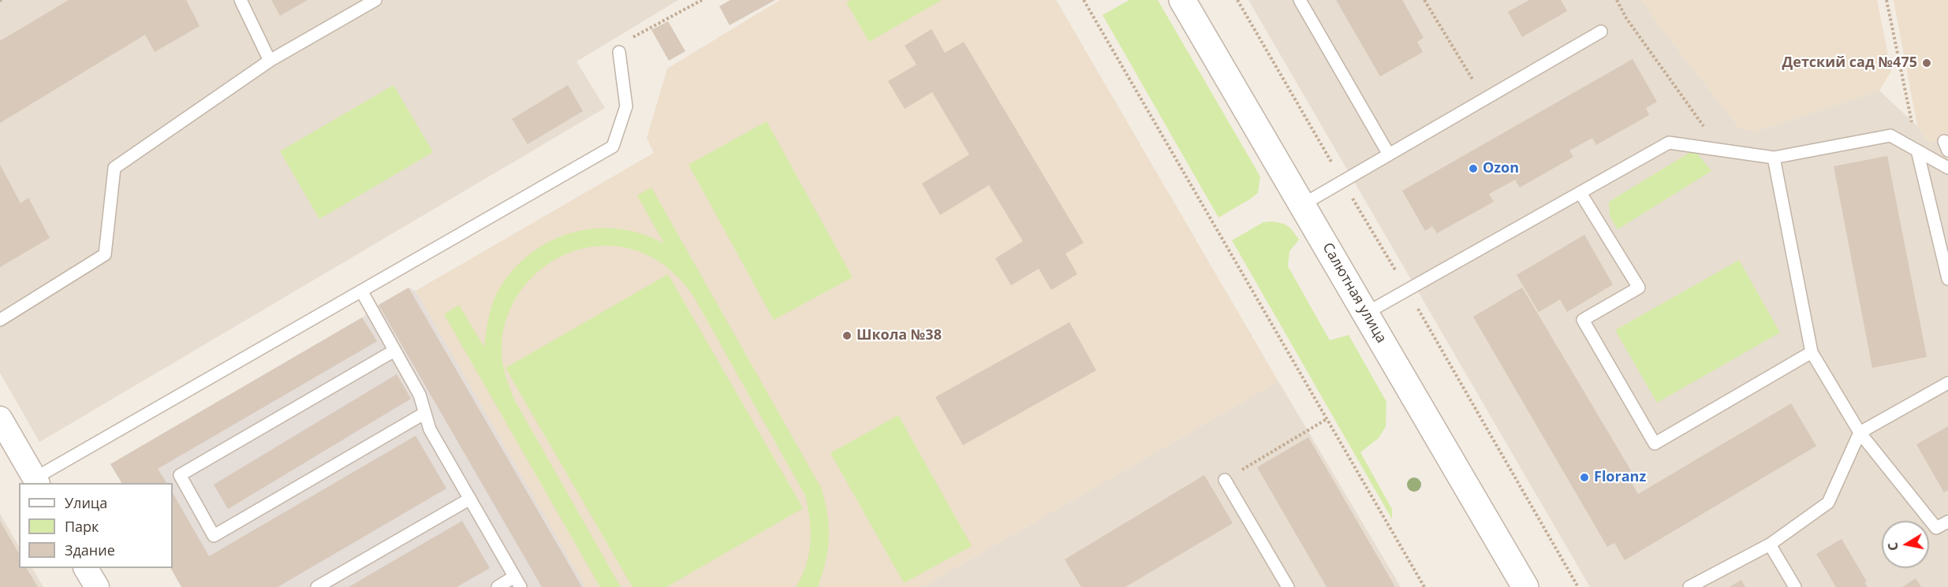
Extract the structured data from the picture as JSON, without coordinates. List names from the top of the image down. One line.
{"streets":{"street":["Салютная улица"]},"places":["Детский сад №475","Ozon","Школа №38","Floranz"],"legend":["Улица","Парк","Здание"],"north":"left"}
